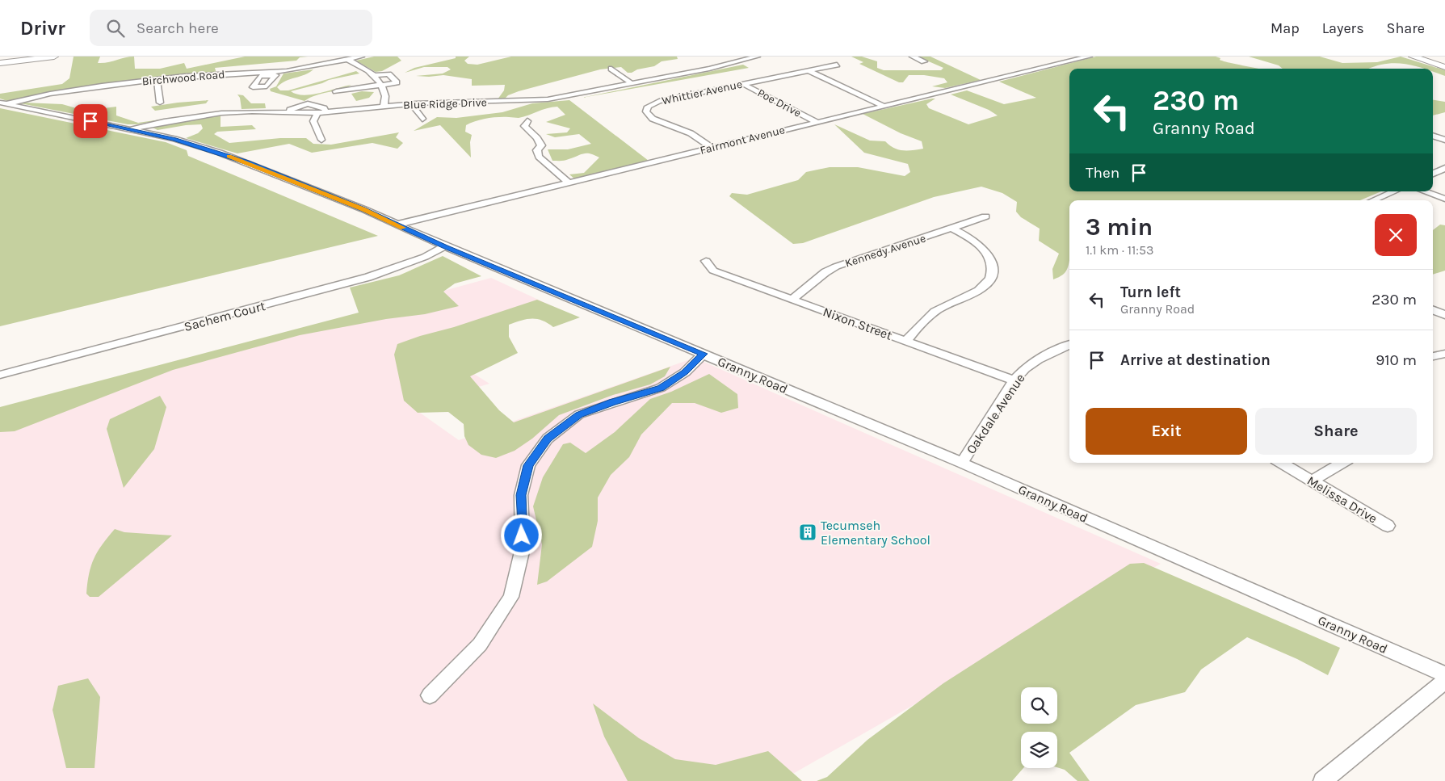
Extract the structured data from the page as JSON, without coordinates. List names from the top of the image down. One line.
{"streets":{"street":["Birchwood Road","Whittier Avenue","Poe Drive","Blue Ridge Drive","Fairmont Avenue","Kennedy Avenue","Sachem Court","Nixon Street","Granny Road","Oakdale Avenue","Melissa Drive"]},"crossings":[["Birchwood Road","Granny Road"],["Whittier Avenue","Poe Drive"],["Whittier Avenue","Fairmont Avenue"],["Poe Drive","Fairmont Avenue"],["Blue Ridge Drive","Granny Road"],["Fairmont Avenue","Granny Road"],["Kennedy Avenue","Nixon Street"],["Sachem Court","Granny Road"],["Nixon Street","Oakdale Avenue"],["Granny Road","Oakdale Avenue"]],"places":{"building":["Tecumseh Elementary School"]},"page":{"header":"Drivr","search":"Search here","nav":["Map","Layers","Share"],"turn":["230 m","Granny Road"],"then":"Then","heading":["3 min","1.1 km · 11:53"],"list":[{"name":"Turn left","note":"Granny Road","value":"230 m"},{"name":"Arrive at destination","value":"910 m"}],"buttons":["Exit","Share"]}}
